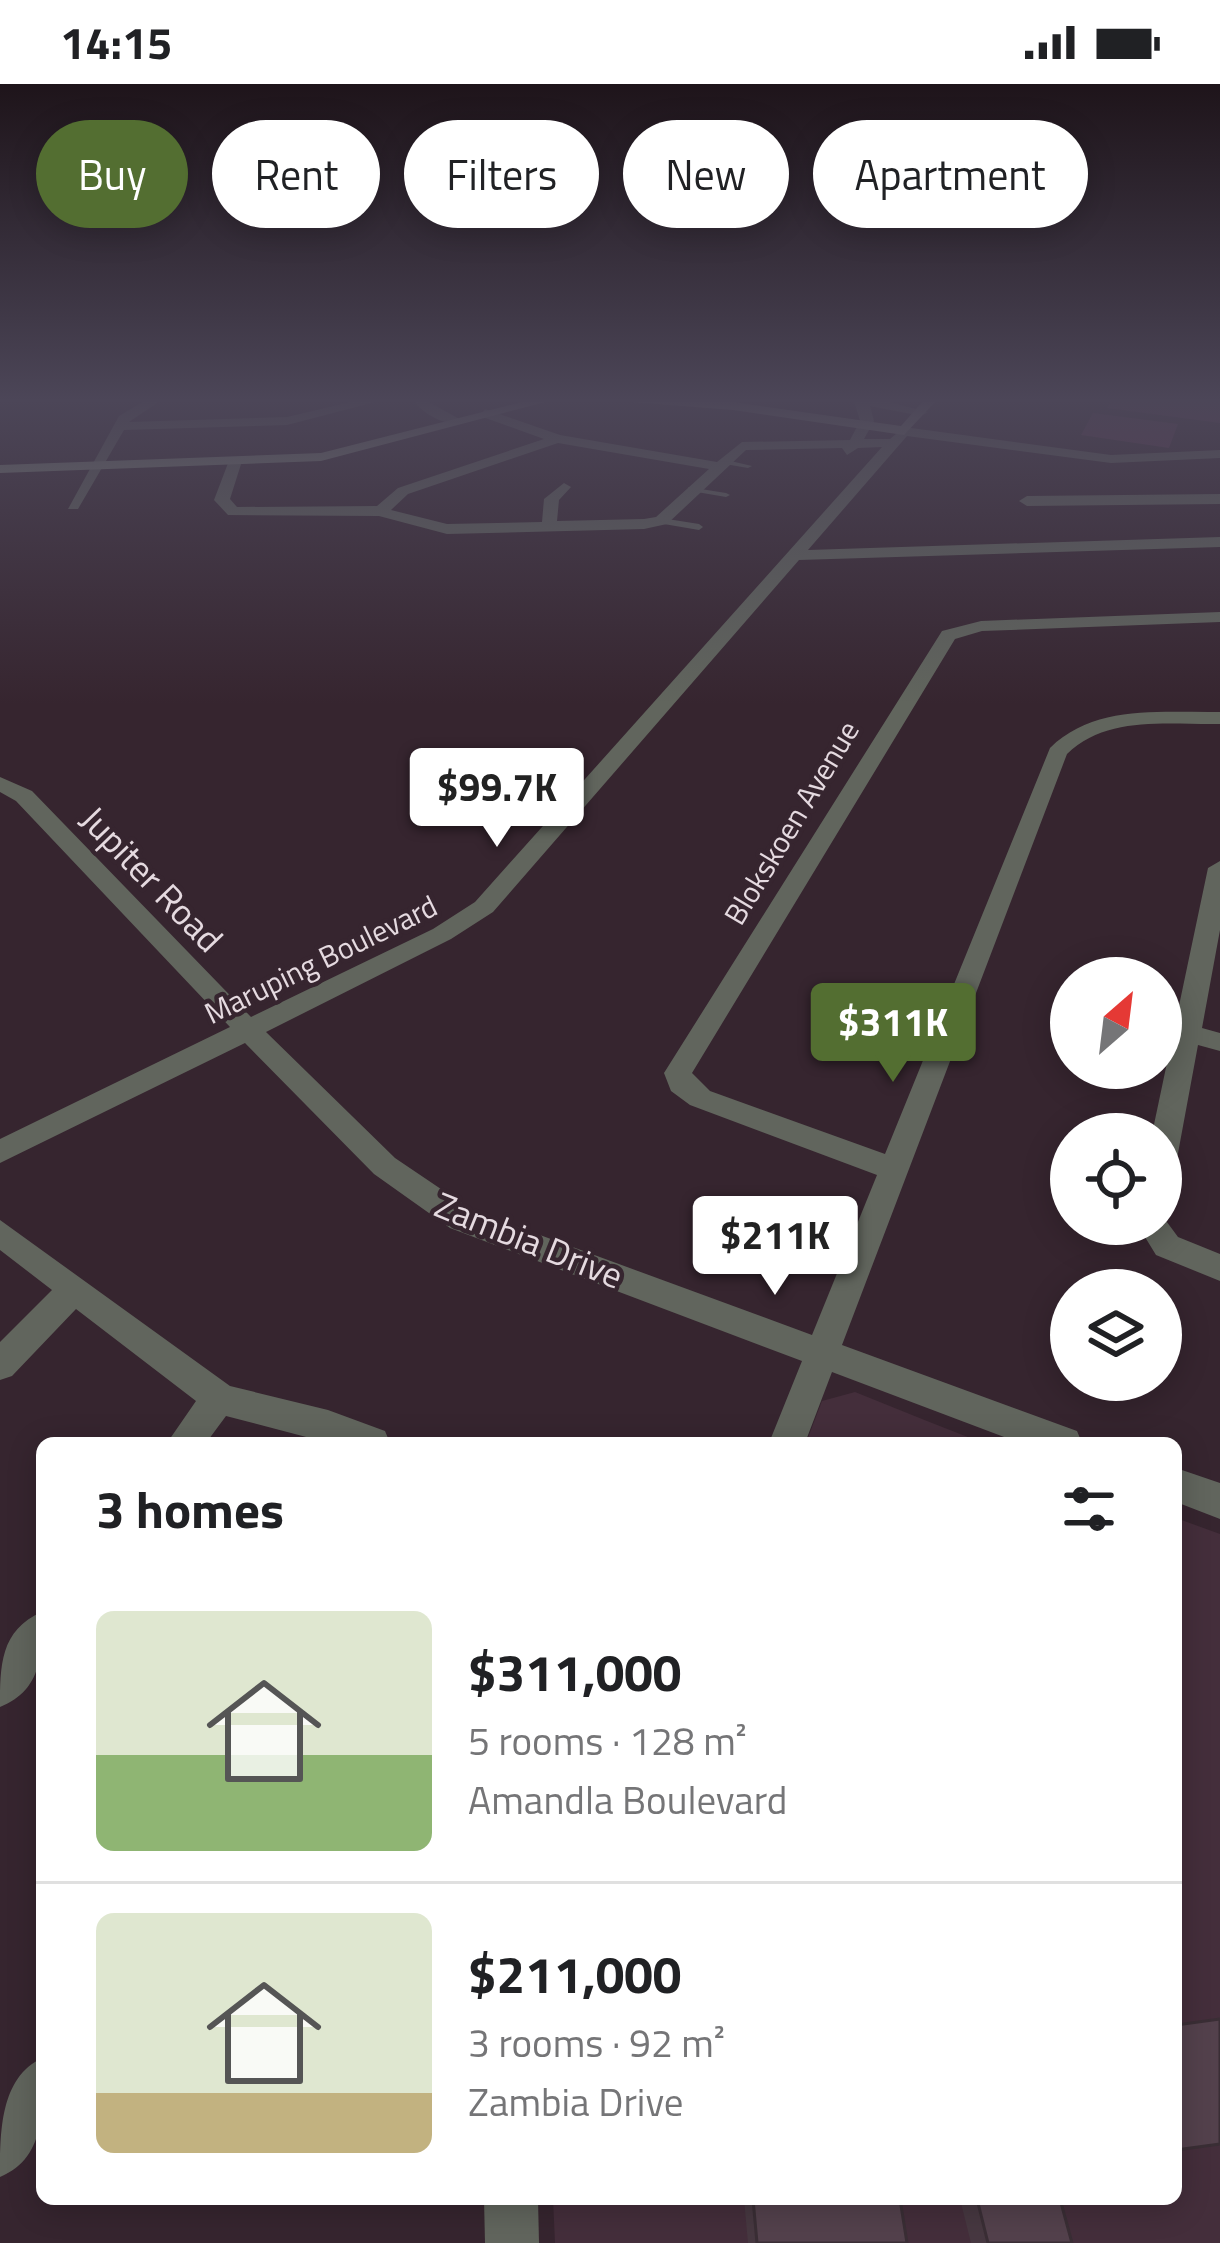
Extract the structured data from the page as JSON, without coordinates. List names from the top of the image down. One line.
{"streets":{"street":["Blokskoen Avenue","Jupiter Road","Maruping Boulevard","Zambia Drive"]},"crossings":[["Jupiter Road","Maruping Boulevard"],["Jupiter Road","Zambia Drive"],["Maruping Boulevard","Zambia Drive"]],"north":"top right","page":{"status":"14:15","chip":["Buy","Rent","Filters","New","Apartment"],"price":["$99.7K","$311K","$211K"],"heading":"3 homes","list":[{"name":"$311,000","note":"5 rooms · 128 m² · Amandla Boulevard"},{"name":"$211,000","note":"3 rooms · 92 m² · Zambia Drive"}]}}
